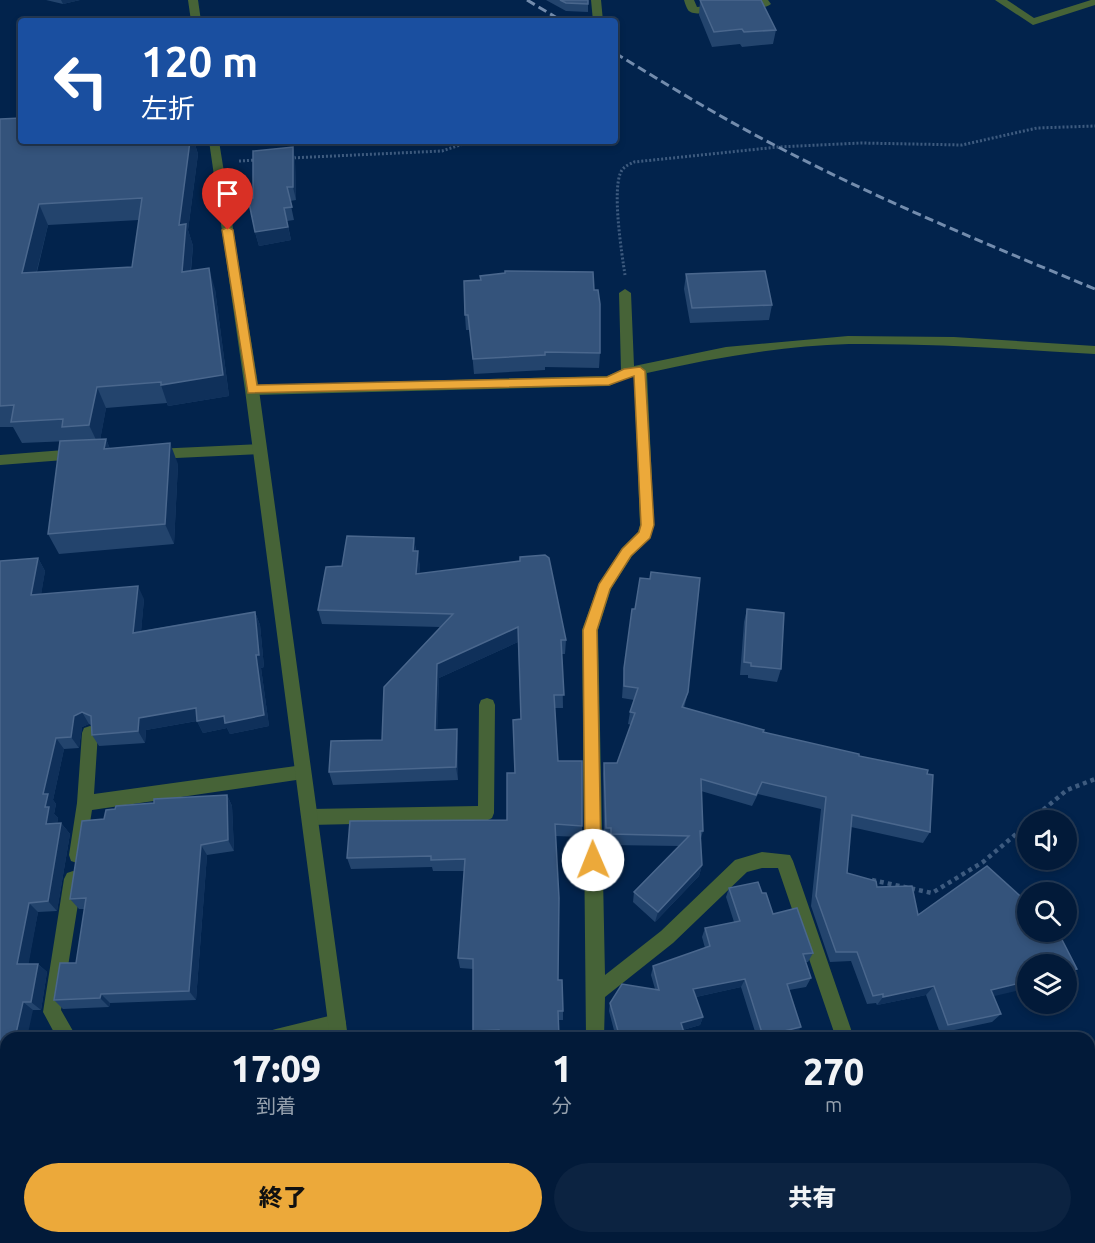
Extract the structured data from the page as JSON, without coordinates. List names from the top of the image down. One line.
{"page":{"turn":["120 m","左折"],"eta":["17:09","到着","1","分","270","m"],"buttons":["終了","共有"]}}
